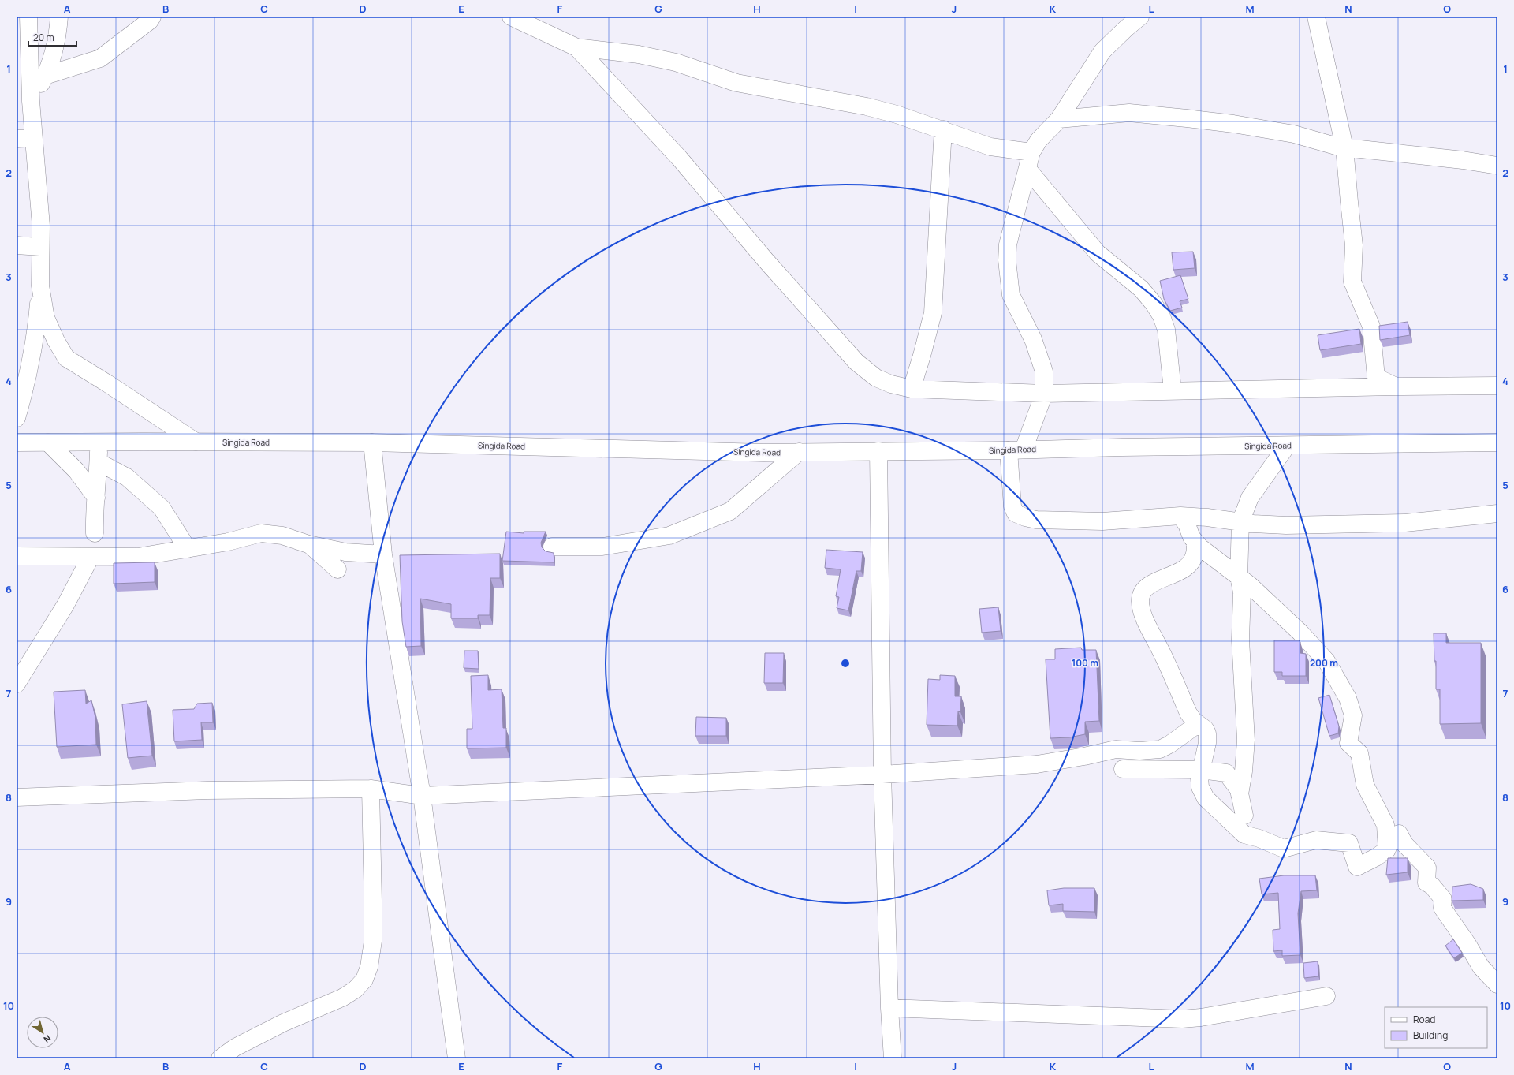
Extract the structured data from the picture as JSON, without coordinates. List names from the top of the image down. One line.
{"streets":{"main road":["Singida Road"]},"legend":["Road","Building"],"scale_bar":"20 m","north":"bottom right","grid":{"columns":["A","B","C","D","E","F","G","H","I","J","K","L","M","N","O"],"rows":["1","2","3","4","5","6","7","8","9","10"]},"rings":["100 m","200 m"]}
